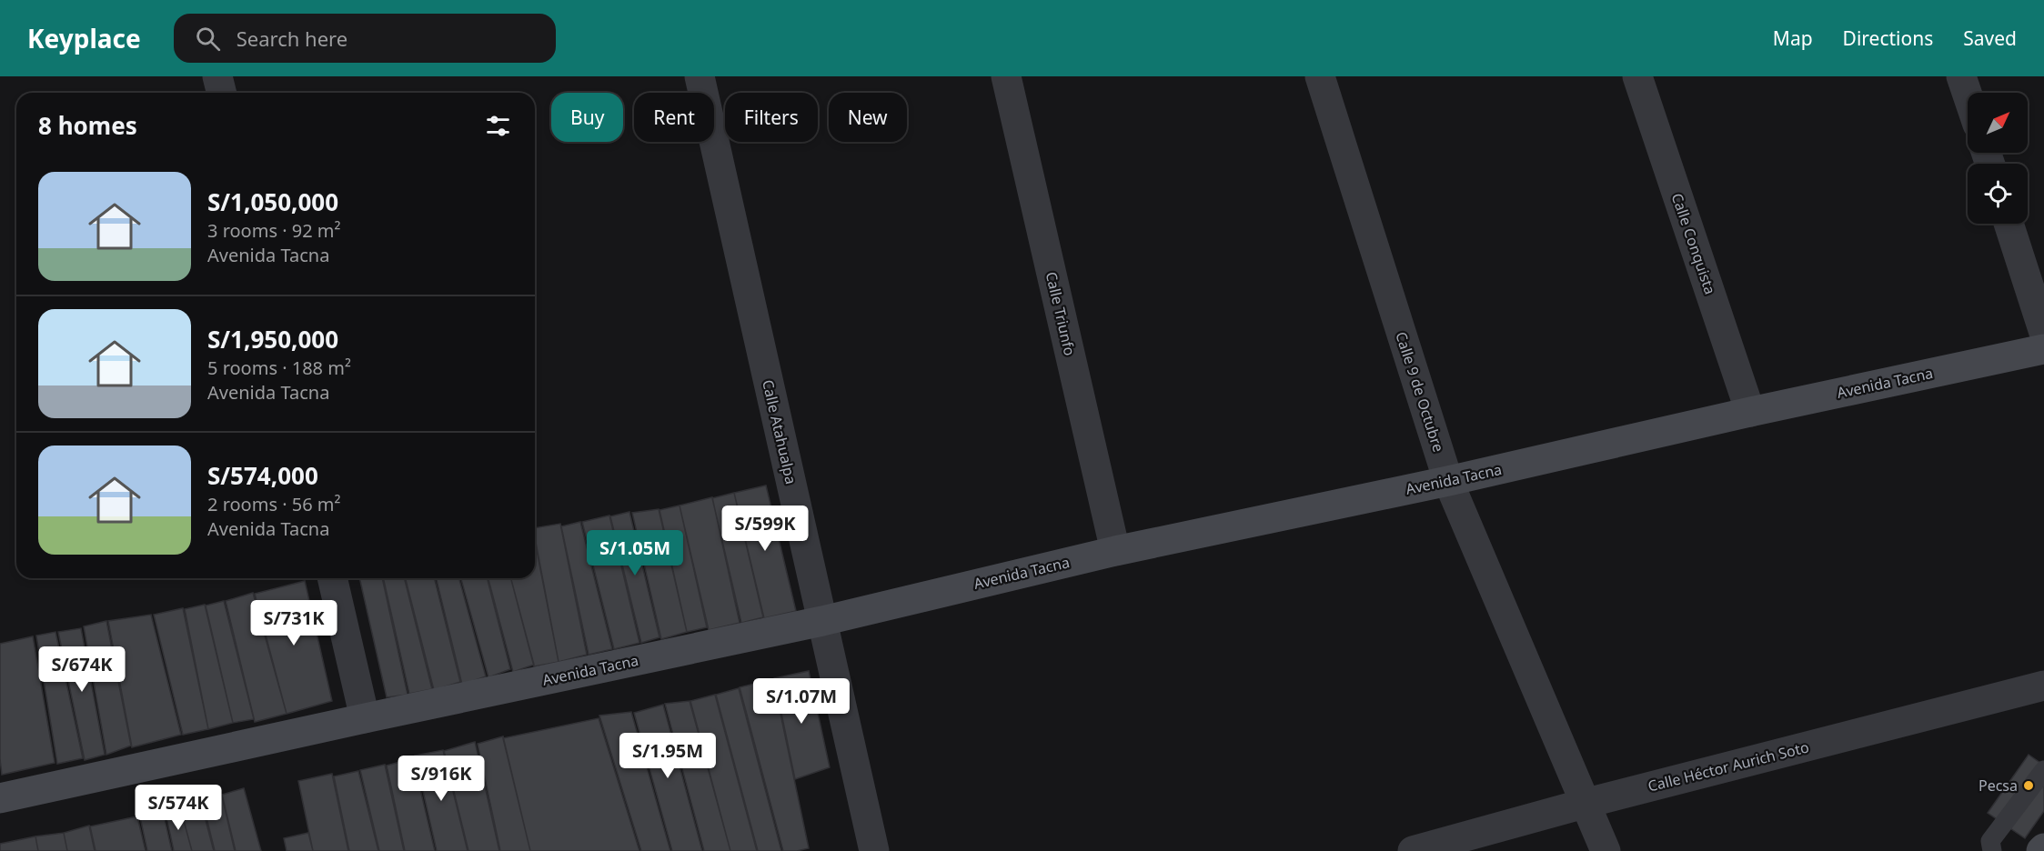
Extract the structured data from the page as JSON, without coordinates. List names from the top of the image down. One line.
{"streets":{"street":["Calle Conquista","Calle Triunfo","Avenida Tacna","Calle 9 de Octubre","Calle Atahualpa","Calle Héctor Aurich Soto"]},"crossings":[["Calle Conquista","Avenida Tacna"],["Calle Triunfo","Avenida Tacna"],["Avenida Tacna","Calle 9 de Octubre"],["Avenida Tacna","Calle Atahualpa"],["Calle 9 de Octubre","Calle Héctor Aurich Soto"]],"places":["Pecsa"],"north":"top right","page":{"header":"Keyplace","search":"Search here","nav":["Map","Directions","Saved"],"chip":["Buy","Rent","Filters","New"],"heading":"8 homes","list":[{"name":"S/1,050,000","note":"3 rooms · 92 m² · Avenida Tacna"},{"name":"S/1,950,000","note":"5 rooms · 188 m² · Avenida Tacna"},{"name":"S/574,000","note":"2 rooms · 56 m² · Avenida Tacna"}],"price":["S/599K","S/1.05M","S/731K","S/674K","S/1.07M","S/1.95M","S/916K","S/574K"]}}
